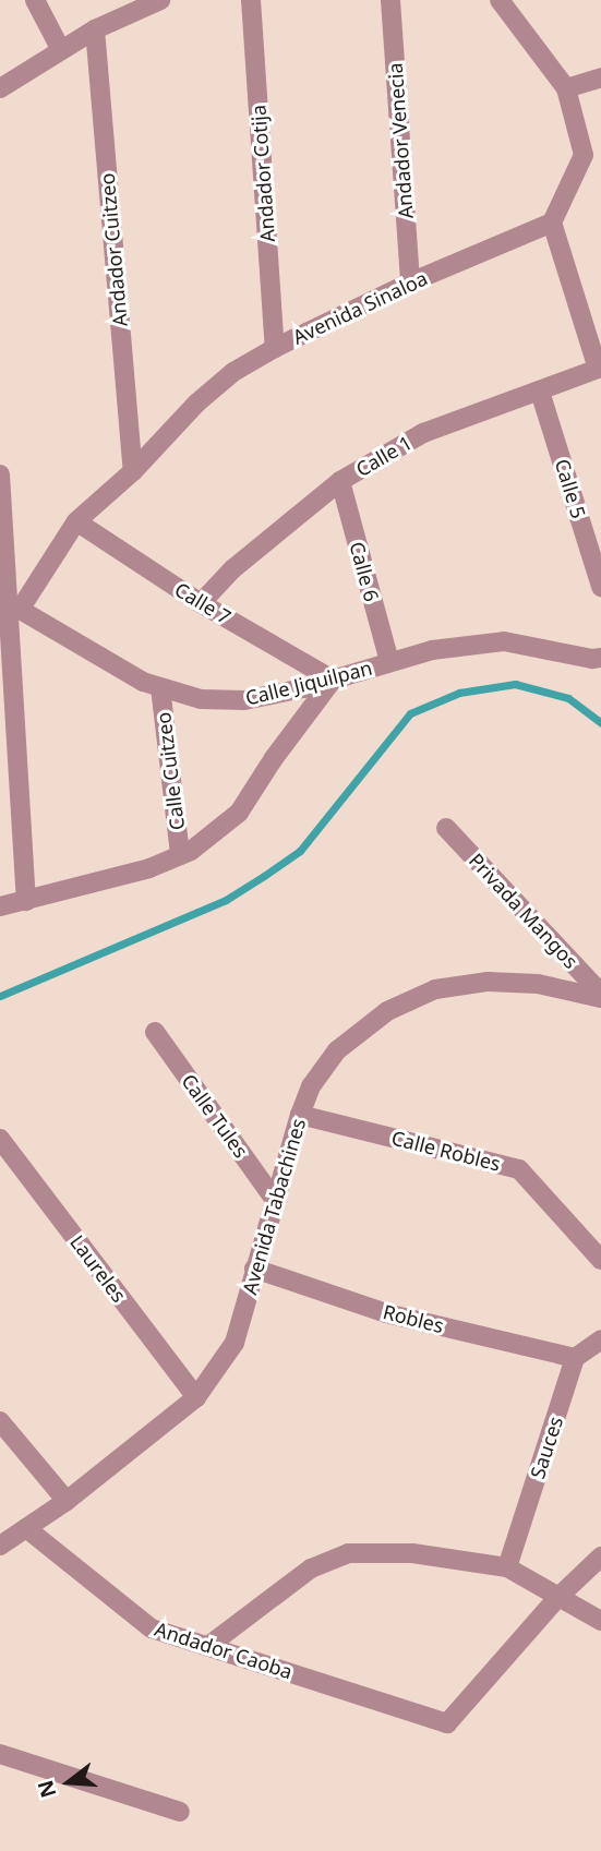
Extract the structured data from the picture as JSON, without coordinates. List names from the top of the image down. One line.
{"streets":{"street":["Andador Venecia","Andador Cotija","Andador Cuitzeo","Avenida Sinaloa","Calle 1","Calle 5","Calle 6","Calle 7","Calle Jiquilpan","Calle Cuitzeo","Privada Mangos","Calle Tules","Calle Robles","Avenida Tabachines","Laureles","Robles","Sauces","Andador Caoba"]},"crossings":[["Andador Venecia","Avenida Sinaloa"],["Andador Cotija","Avenida Sinaloa"],["Andador Cuitzeo","Avenida Sinaloa"],["Avenida Sinaloa","Calle 7"],["Avenida Sinaloa","Calle Jiquilpan"],["Calle 1","Calle 5"],["Calle 1","Calle 6"],["Calle 1","Calle 7"],["Calle 6","Calle Jiquilpan"],["Calle 7","Calle Jiquilpan"],["Calle Jiquilpan","Calle Cuitzeo"],["Privada Mangos","Avenida Tabachines"],["Calle Tules","Avenida Tabachines"],["Calle Robles","Avenida Tabachines"],["Avenida Tabachines","Laureles"],["Avenida Tabachines","Robles"],["Avenida Tabachines","Andador Caoba"],["Robles","Sauces"]],"north":"left"}
